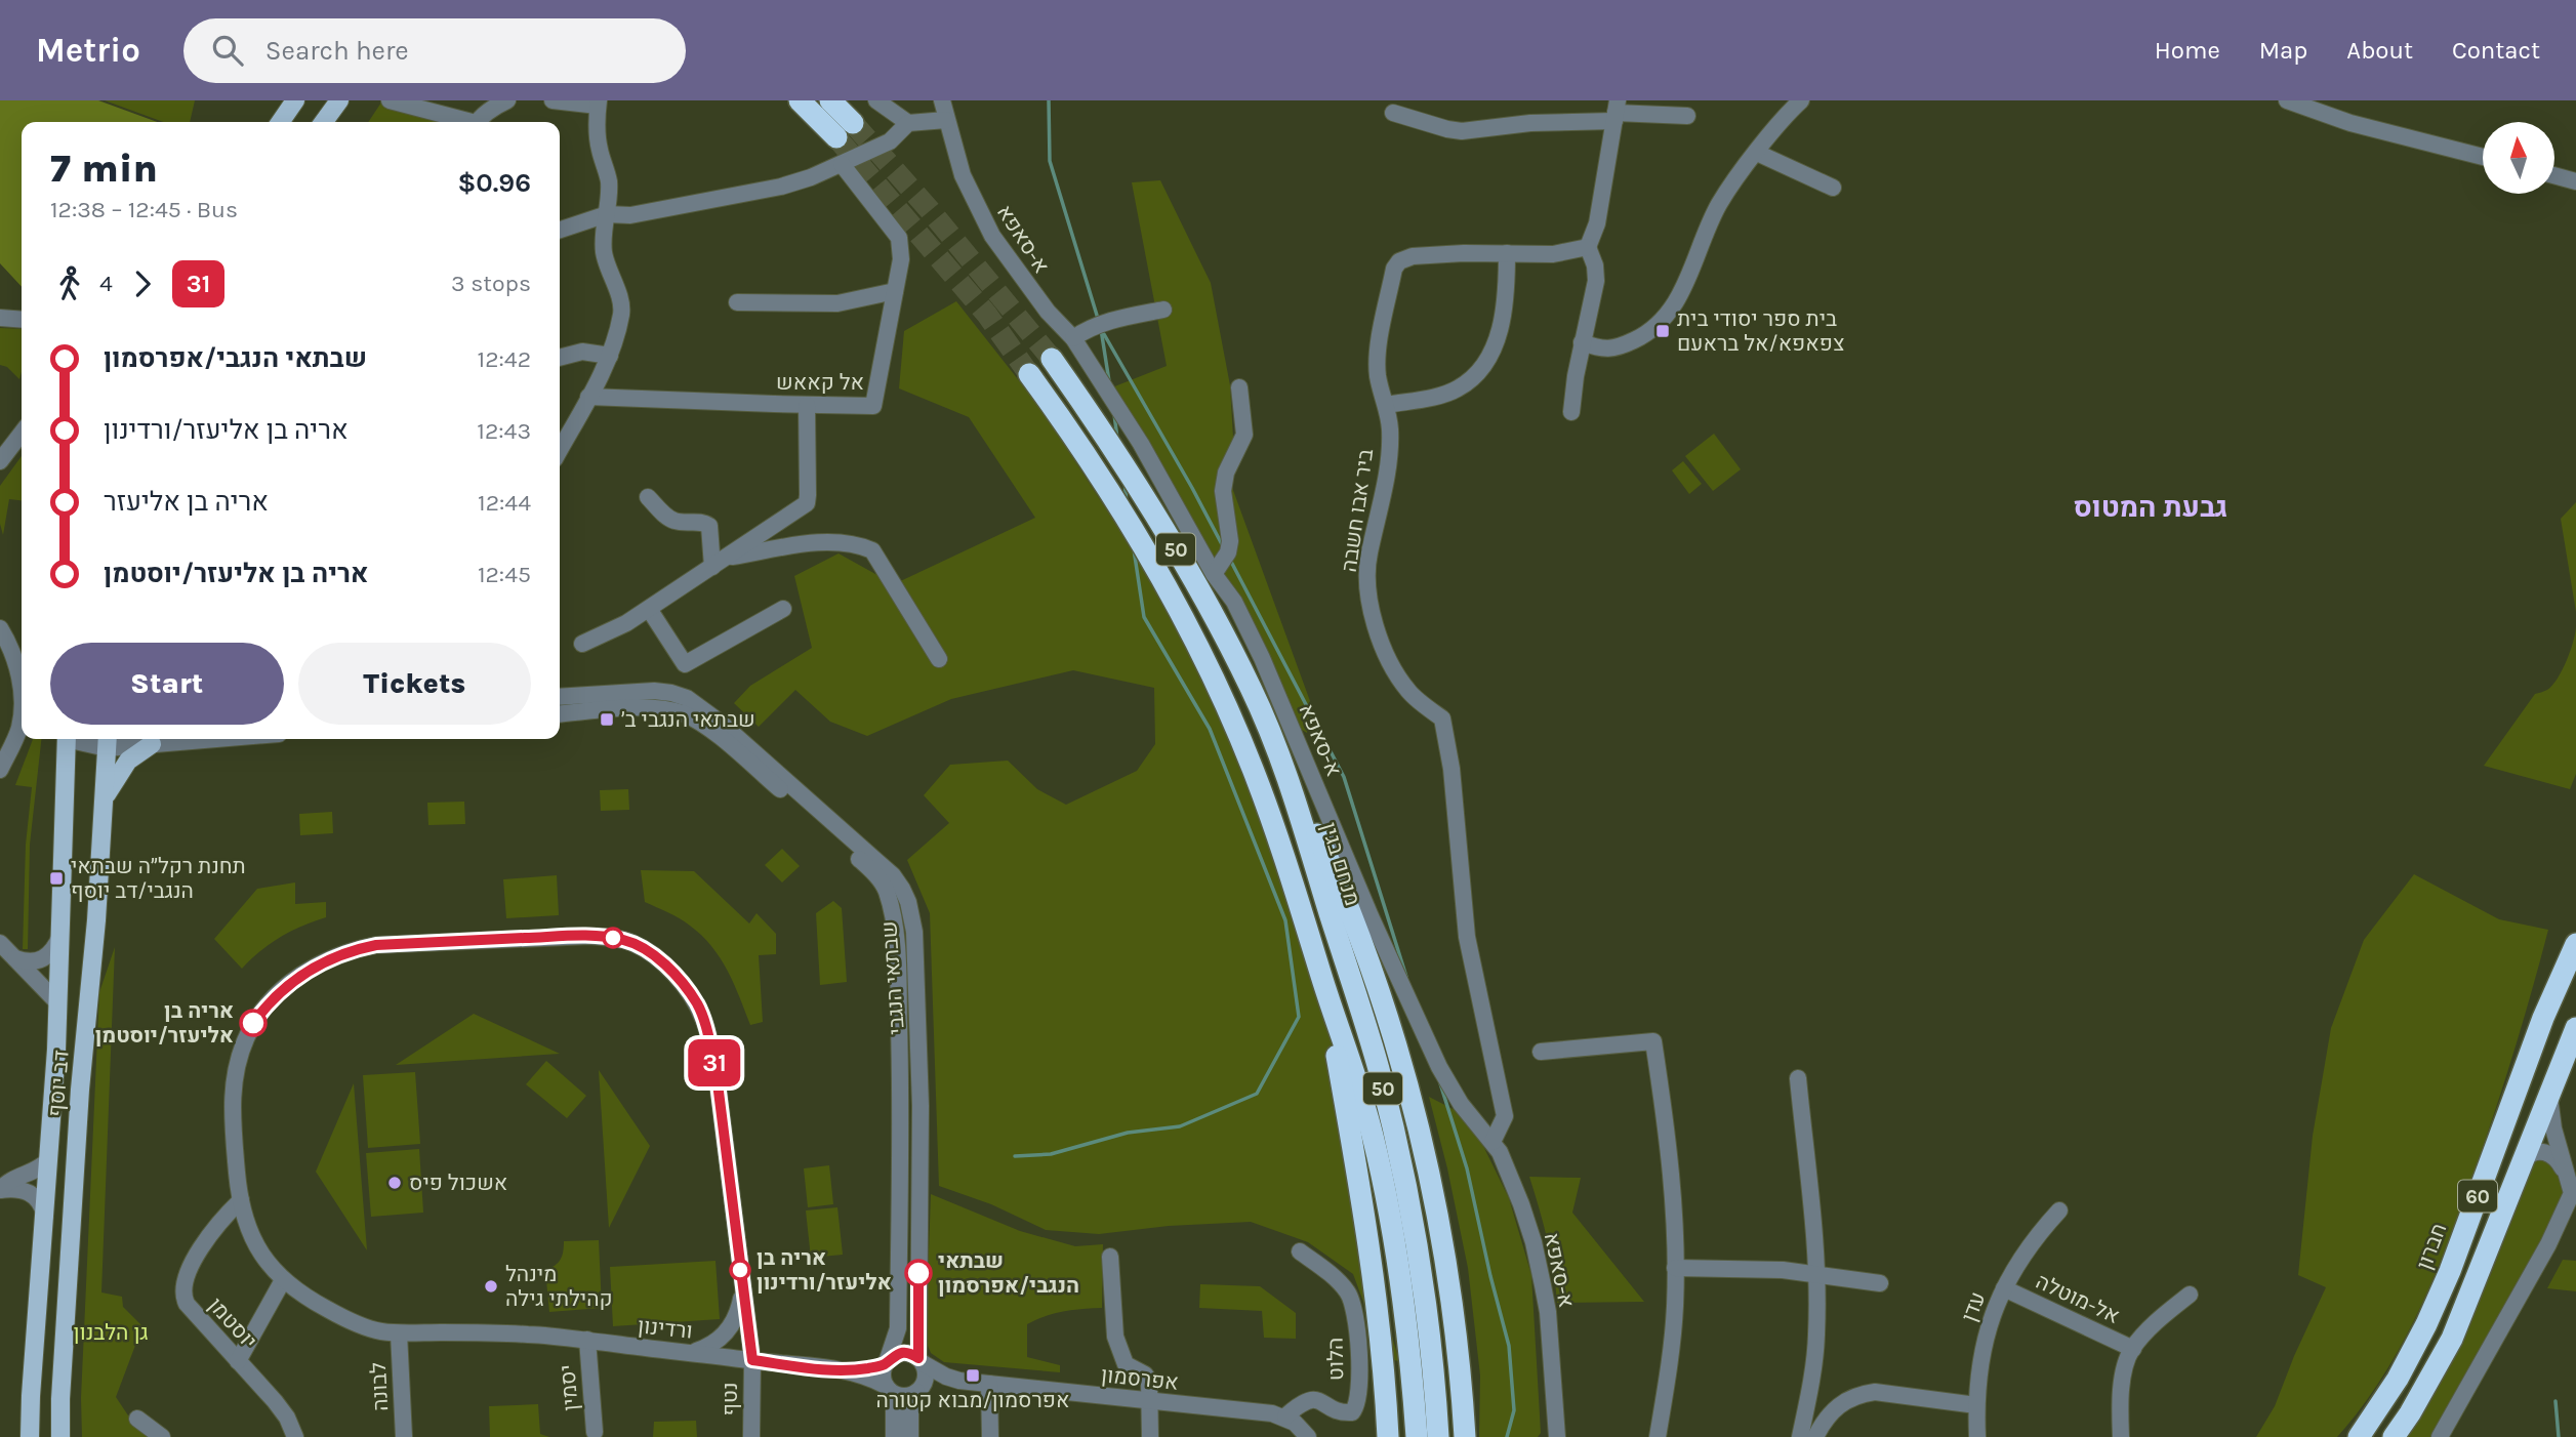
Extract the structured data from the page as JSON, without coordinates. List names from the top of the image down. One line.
{"streets":{"highway":["50","מנחם בגין","60","חברון"],"main road":["דב יוסף"],"street":["א-סאפא","אל קאאש","ביר אבו חשבה","שבתאי הנגבי","אל-מוטלה","עדן","יוסטמן","ורדינון","הלוט","אפרסמון","לבונה","יסמין","נטף"]},"crossings":[["א-סאפא","ביר אבו חשבה"],["שבתאי הנגבי","ורדינון"],["שבתאי הנגבי","אפרסמון"],["אל-מוטלה","עדן"],["יוסטמן","ורדינון"],["יוסטמן","נטף"],["ורדינון","אפרסמון"],["ורדינון","לבונה"],["ורדינון","יסמין"],["ורדינון","נטף"],["הלוט","אפרסמון"]],"districts":["גבעת המטוס"],"parks":["גן הלבנון"],"places":{"transit":["בית ספר יסודי בית צפאפא/אל בראעם","שבתאי הנגבי ב׳","תחנת רקל״ה שבתאי הנגבי/דב יוסף","אפרסמון/מבוא קטורה"],"other":["אריה בן אליעזר/יוסטמן","אשכול פיס","אריה בן אליעזר/ורדינון","שבתאי הנגבי/אפרסמון","מינהל קהילתי גילה"]},"lines":["bus line 31"],"north":"top","page":{"header":"Metrio","search":"Search here","nav":["Home","Map","About","Contact"],"on_map":"31","heading":["7 min","12:38 – 12:45 · Bus","$0.96"],"legs":["4","31","3 stops"],"list":[{"name":"שבתאי הנגבי/אפרסמון","value":"12:42"},{"name":"אריה בן אליעזר/ורדינון","value":"12:43"},{"name":"אריה בן אליעזר","value":"12:44"},{"name":"אריה בן אליעזר/יוסטמן","value":"12:45"}],"buttons":["Start","Tickets"]}}
